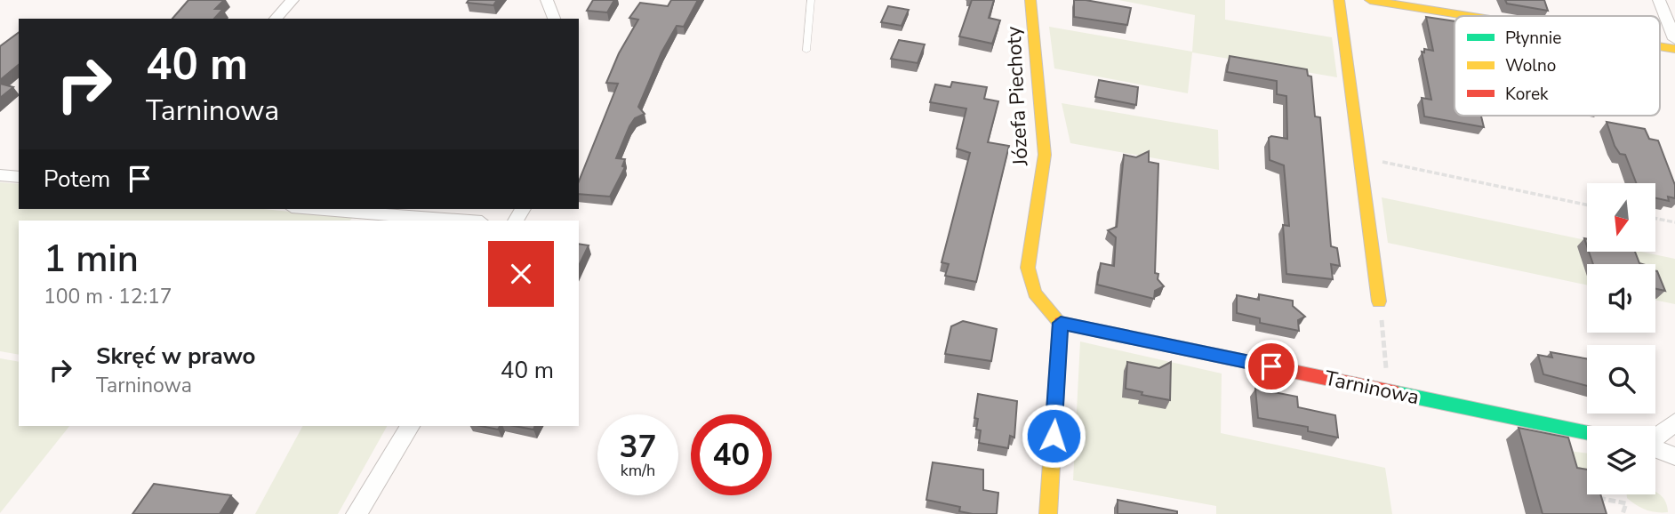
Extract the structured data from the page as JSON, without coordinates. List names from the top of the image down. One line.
{"streets":{"street":["Józefa Piechoty","Tarninowa"]},"crossings":[["Józefa Piechoty","Tarninowa"]],"legend":["Płynnie","Wolno","Korek"],"north":"bottom","page":{"turn":["40 m","Tarninowa"],"then":"Potem","heading":["1 min","100 m · 12:17"],"list":[{"name":"Skręć w prawo","note":"Tarninowa","value":"40 m"}],"speed":"37 km/h","limit":"40"}}
